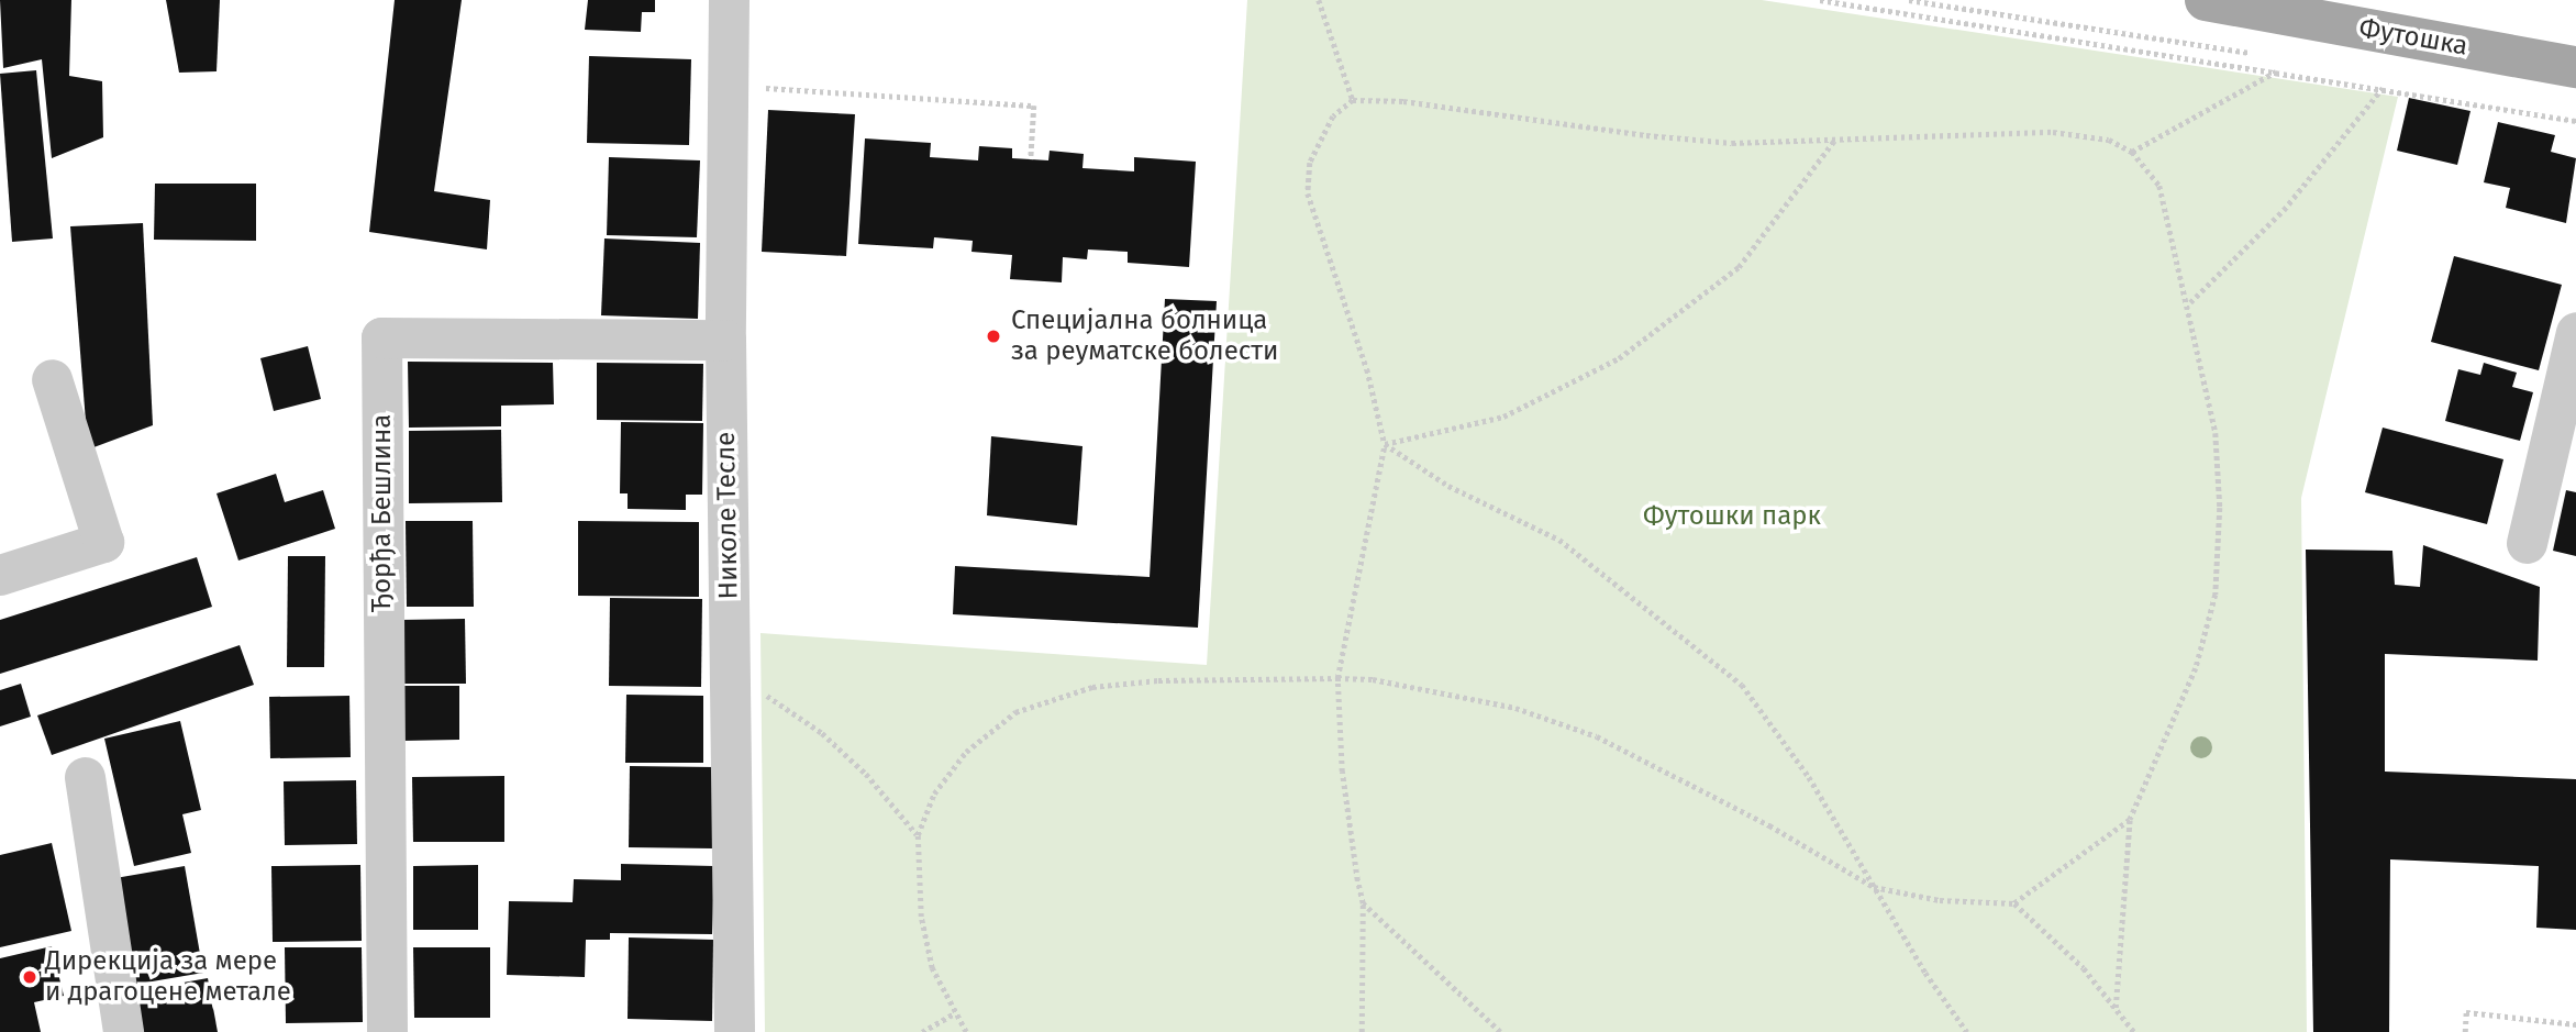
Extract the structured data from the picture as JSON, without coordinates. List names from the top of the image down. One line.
{"streets":{"main road":["Футошка"],"street":["Ђорђа Бешлина","Николе Тесле"]},"crossings":[["Ђорђа Бешлина","Николе Тесле"]],"parks":["Футошки парк"],"places":["Специјална болница за реуматске болести","Дирекција за мере и драгоцене метале"]}
